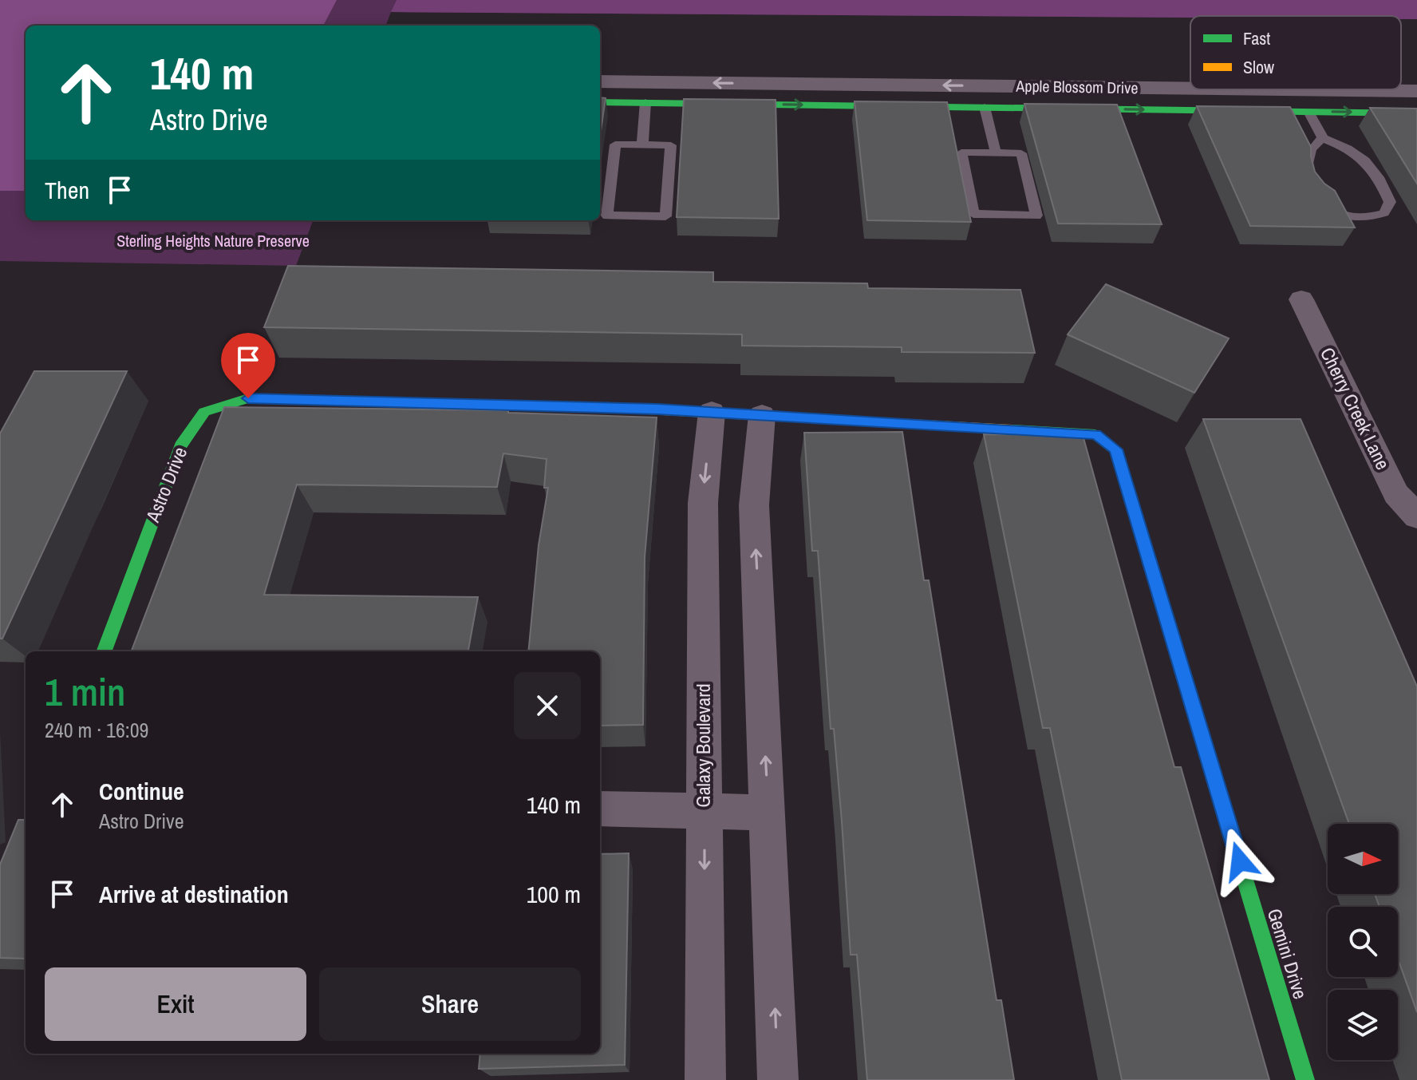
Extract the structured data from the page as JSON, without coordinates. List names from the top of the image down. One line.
{"streets":{"street":["Apple Blossom Drive","Cherry Creek Lane","Astro Drive","Galaxy Boulevard","Gemini Drive"]},"crossings":[["Astro Drive","Galaxy Boulevard"],["Astro Drive","Gemini Drive"]],"parks":["Sterling Heights Nature Preserve"],"legend":["Fast","Slow"],"north":"right","page":{"turn":["140 m","Astro Drive"],"then":"Then","heading":["1 min","240 m · 16:09"],"list":[{"name":"Continue","note":"Astro Drive","value":"140 m"},{"name":"Arrive at destination","value":"100 m"}],"buttons":["Exit","Share"]}}
